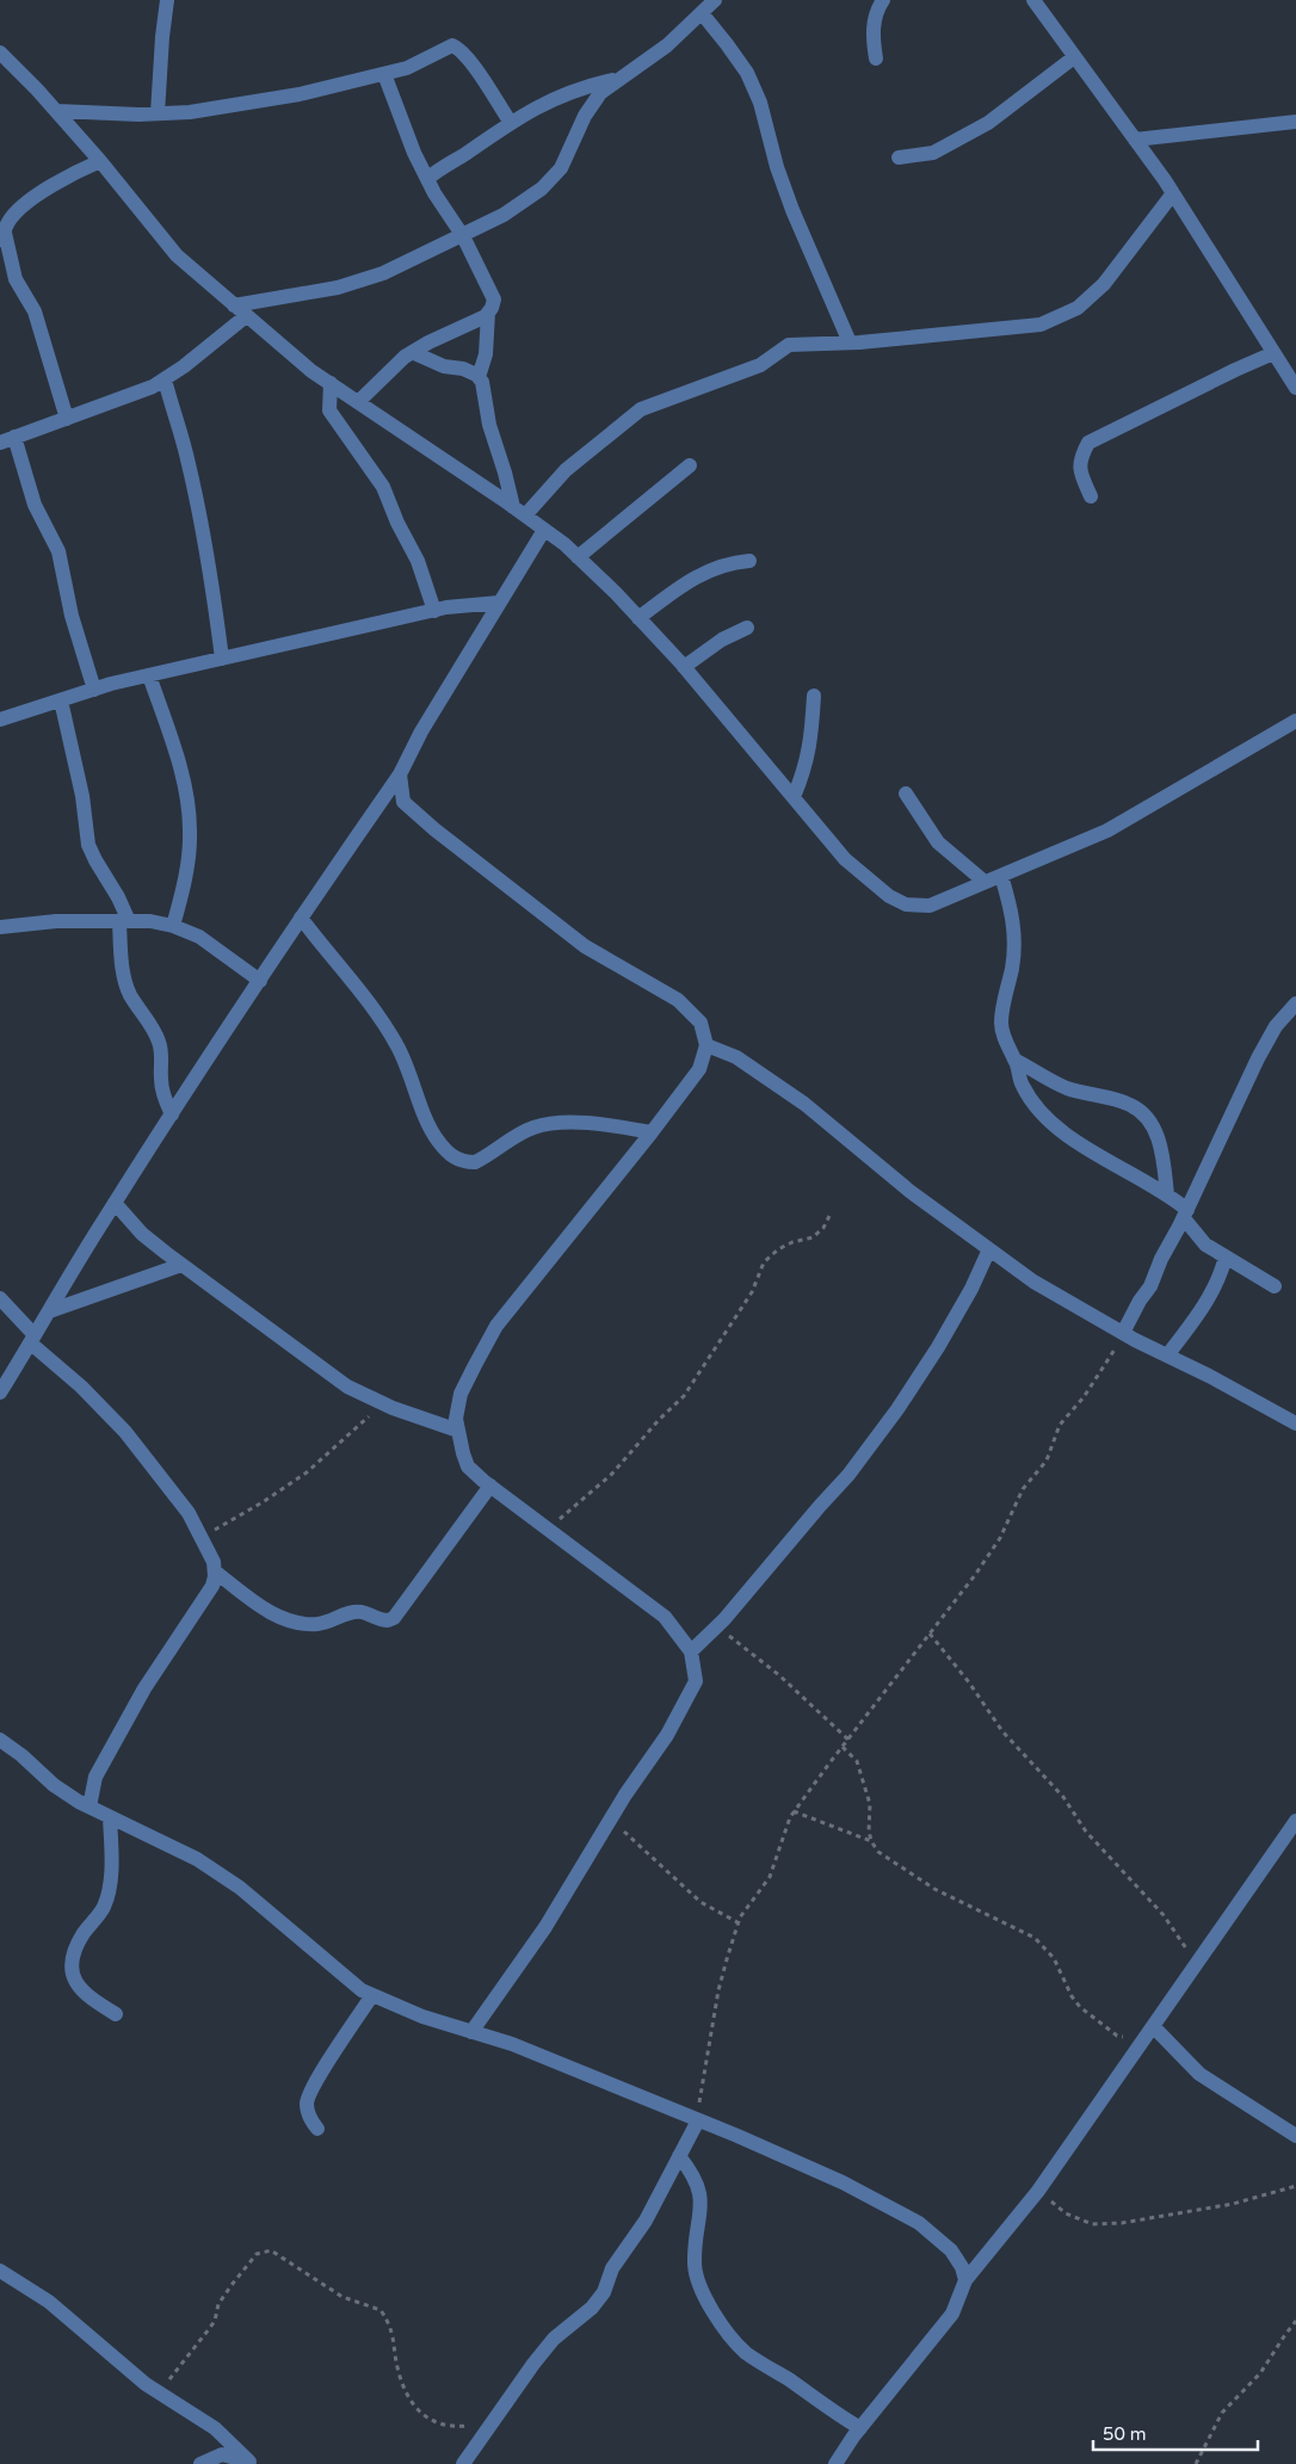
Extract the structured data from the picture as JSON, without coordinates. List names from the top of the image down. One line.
{"scale_bar":"50 m"}
